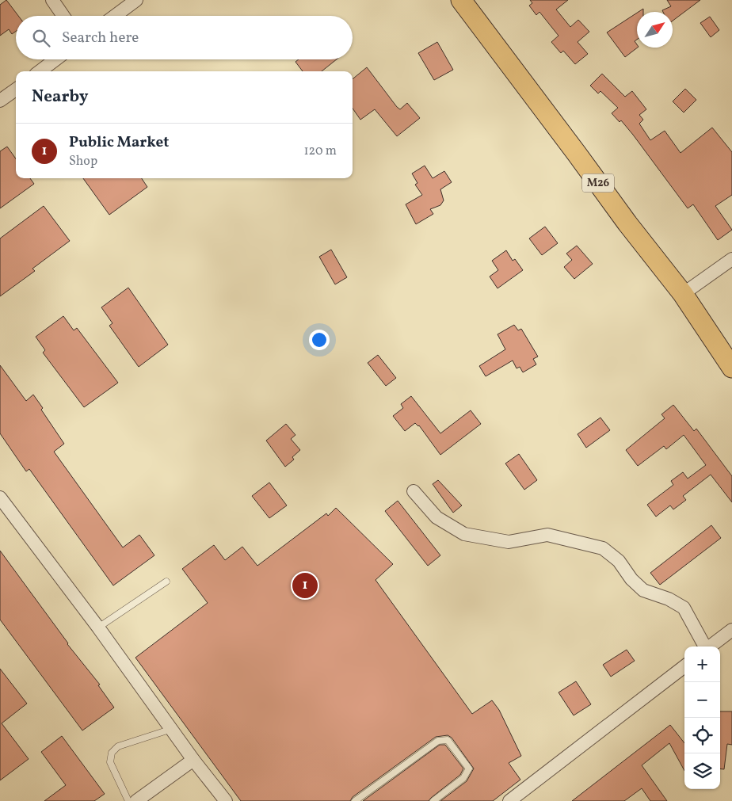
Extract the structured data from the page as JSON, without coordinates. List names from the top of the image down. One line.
{"streets":{"main road":["M26"]},"north":"top right","page":{"search":"Search here","heading":"Nearby","list":[{"mark":"1","name":"Public Market","note":"Shop","value":"120 m"}],"pins":"1","map_buttons":["+","−"]}}
